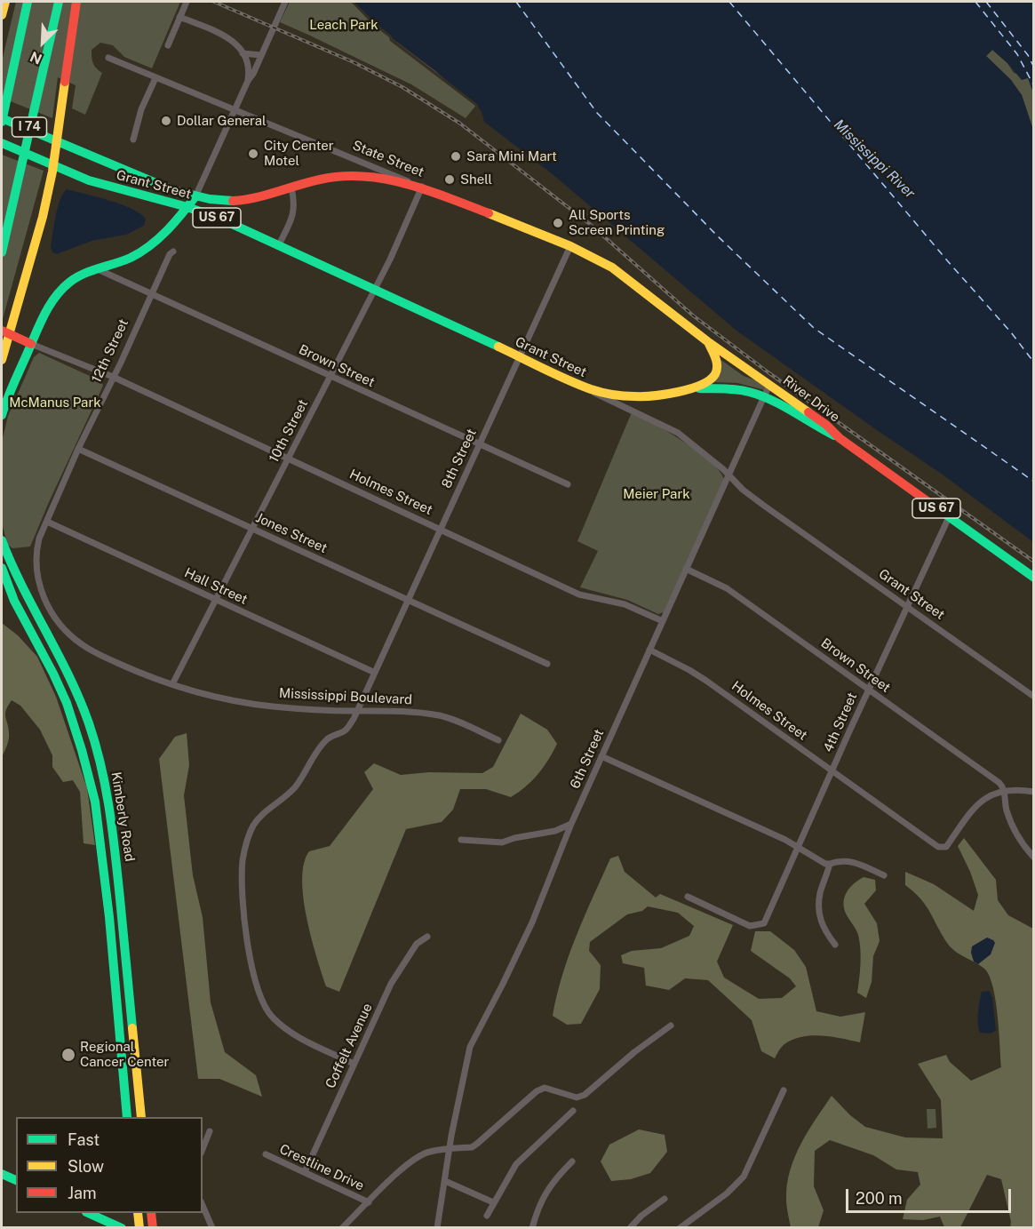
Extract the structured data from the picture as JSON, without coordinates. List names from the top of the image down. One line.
{"streets":{"main road":["I 74","State Street","Grant Street","US 67","River Drive","Kimberly Road"],"street":["12th Street","Brown Street","10th Street","8th Street","Holmes Street","Jones Street","Hall Street","Mississippi Boulevard","4th Street","6th Street","Coffelt Avenue","Crestline Drive"]},"crossings":[["I 74","Grant Street"],["State Street","US 67"],["State Street","River Drive"],["State Street","10th Street"],["State Street","8th Street"],["Grant Street","US 67"],["Grant Street","10th Street"],["Grant Street","8th Street"],["Grant Street","4th Street"],["Grant Street","6th Street"],["US 67","River Drive"],["US 67","10th Street"],["US 67","6th Street"],["12th Street","Brown Street"],["12th Street","Holmes Street"],["12th Street","Jones Street"],["12th Street","Hall Street"],["12th Street","Mississippi Boulevard"],["Brown Street","10th Street"],["Brown Street","8th Street"],["Brown Street","Holmes Street"],["Brown Street","4th Street"],["Brown Street","6th Street"],["River Drive","8th Street"],["River Drive","4th Street"],["River Drive","6th Street"],["10th Street","Holmes Street"],["10th Street","Jones Street"],["10th Street","Hall Street"],["10th Street","Mississippi Boulevard"],["8th Street","Holmes Street"],["8th Street","Jones Street"],["8th Street","Hall Street"],["8th Street","Mississippi Boulevard"],["8th Street","Coffelt Avenue"],["Holmes Street","4th Street"],["Holmes Street","6th Street"],["Hall Street","Mississippi Boulevard"],["Coffelt Avenue","Crestline Drive"]],"water":["Mississippi River"],"parks":["Leach Park","McManus Park","Meier Park"],"places":["Dollar General","City Center Motel","Sara Mini Mart","Shell","All Sports Screen Printing","Regional Cancer Center"],"legend":["Fast","Slow","Jam"],"scale_bar":"200 m","north":"bottom left"}
